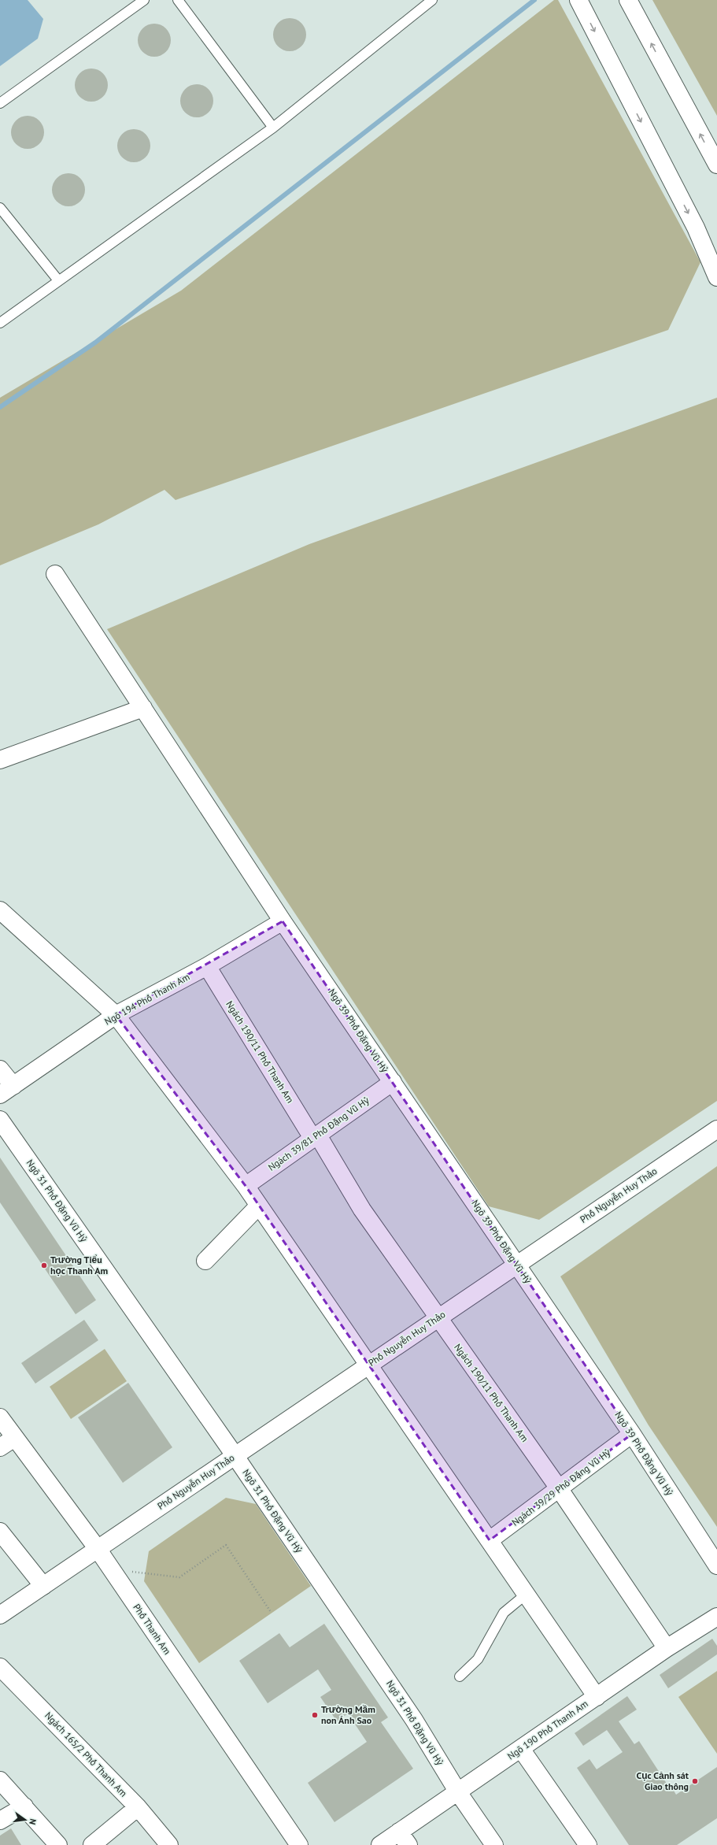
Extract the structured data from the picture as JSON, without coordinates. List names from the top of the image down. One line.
{"streets":{"street":["Ngõ 194 Phố Thanh Am","Ngõ 39 Phố Đặng Vũ Hỷ","Ngách 190/11 Phố Thanh Am","Ngách 39/81 Phố Đặng Vũ Hỷ","Phố Nguyễn Huy Thảo","Ngõ 31 Phố Đặng Vũ Hỷ","Ngách 39/29 Phô Đặng Vũ Hỷ","Phố Thanh Am","Ngõ 190 Phố Thanh Am","Ngách 165/2 Phố Thanh Am"]},"crossings":[["Ngõ 194 Phố Thanh Am","Ngõ 39 Phố Đặng Vũ Hỷ"],["Ngõ 194 Phố Thanh Am","Ngách 190/11 Phố Thanh Am"],["Ngõ 39 Phố Đặng Vũ Hỷ","Ngách 39/81 Phố Đặng Vũ Hỷ"],["Ngõ 39 Phố Đặng Vũ Hỷ","Phố Nguyễn Huy Thảo"],["Ngõ 39 Phố Đặng Vũ Hỷ","Ngách 39/29 Phô Đặng Vũ Hỷ"],["Ngách 190/11 Phố Thanh Am","Ngách 39/81 Phố Đặng Vũ Hỷ"],["Ngách 190/11 Phố Thanh Am","Phố Nguyễn Huy Thảo"],["Ngách 190/11 Phố Thanh Am","Ngách 39/29 Phô Đặng Vũ Hỷ"],["Ngách 190/11 Phố Thanh Am","Ngõ 190 Phố Thanh Am"],["Phố Nguyễn Huy Thảo","Ngõ 31 Phố Đặng Vũ Hỷ"],["Phố Nguyễn Huy Thảo","Phố Thanh Am"],["Ngõ 31 Phố Đặng Vũ Hỷ","Ngõ 190 Phố Thanh Am"]],"places":["Trường Tiểu học Thanh Am","Trường Mầm non Ánh Sao","Cục Cảnh sát Giao thông"],"north":"right"}
